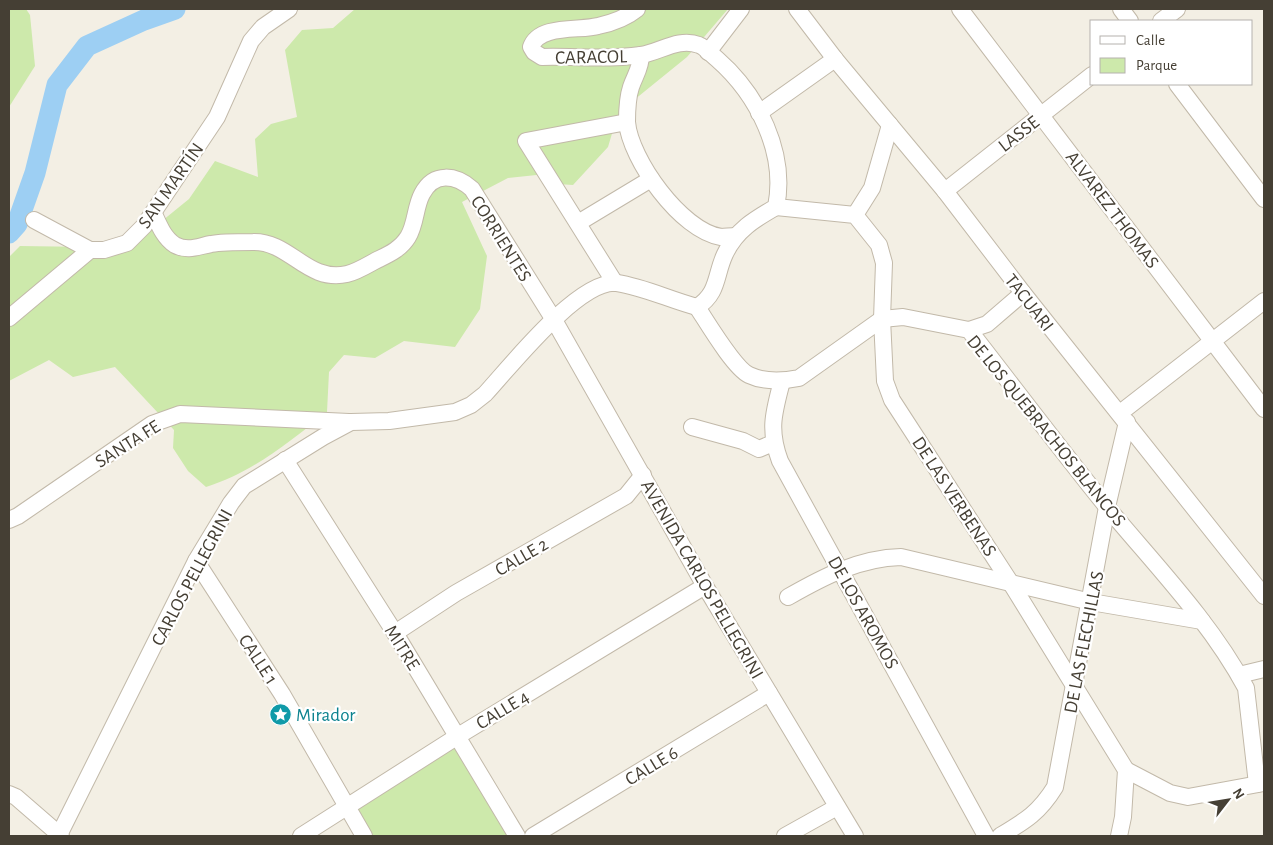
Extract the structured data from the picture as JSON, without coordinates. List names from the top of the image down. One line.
{"streets":{"street":["CARACOL","LASSE","SAN MARTÍN","ALVAREZ THOMAS","CORRIENTES","TACUARI","DE LOS QUEBRACHOS BLANCOS","SANTA FE","DE LAS VERBENAS","CALLE 2","CARLOS PELLEGRINI","AVENIDA CARLOS PELLEGRINI","DE LOS AROMOS","DE LAS FLECHILLAS","MITRE","CALLE 1","CALLE 4","CALLE 6"]},"crossings":[["LASSE","ALVAREZ THOMAS"],["LASSE","TACUARI"],["SAN MARTÍN","CORRIENTES"],["CORRIENTES","CARLOS PELLEGRINI"],["CORRIENTES","AVENIDA CARLOS PELLEGRINI"],["TACUARI","DE LAS FLECHILLAS"],["DE LOS QUEBRACHOS BLANCOS","DE LAS VERBENAS"],["DE LOS QUEBRACHOS BLANCOS","DE LAS FLECHILLAS"],["SANTA FE","CARLOS PELLEGRINI"],["DE LAS VERBENAS","DE LAS FLECHILLAS"],["CALLE 2","AVENIDA CARLOS PELLEGRINI"],["CALLE 2","MITRE"],["CARLOS PELLEGRINI","AVENIDA CARLOS PELLEGRINI"],["CARLOS PELLEGRINI","MITRE"],["CARLOS PELLEGRINI","CALLE 1"],["AVENIDA CARLOS PELLEGRINI","CALLE 4"],["AVENIDA CARLOS PELLEGRINI","CALLE 6"],["MITRE","CALLE 4"],["CALLE 1","CALLE 4"]],"places":{"place":["Mirador"]},"legend":["Calle","Parque"],"north":"top right"}
